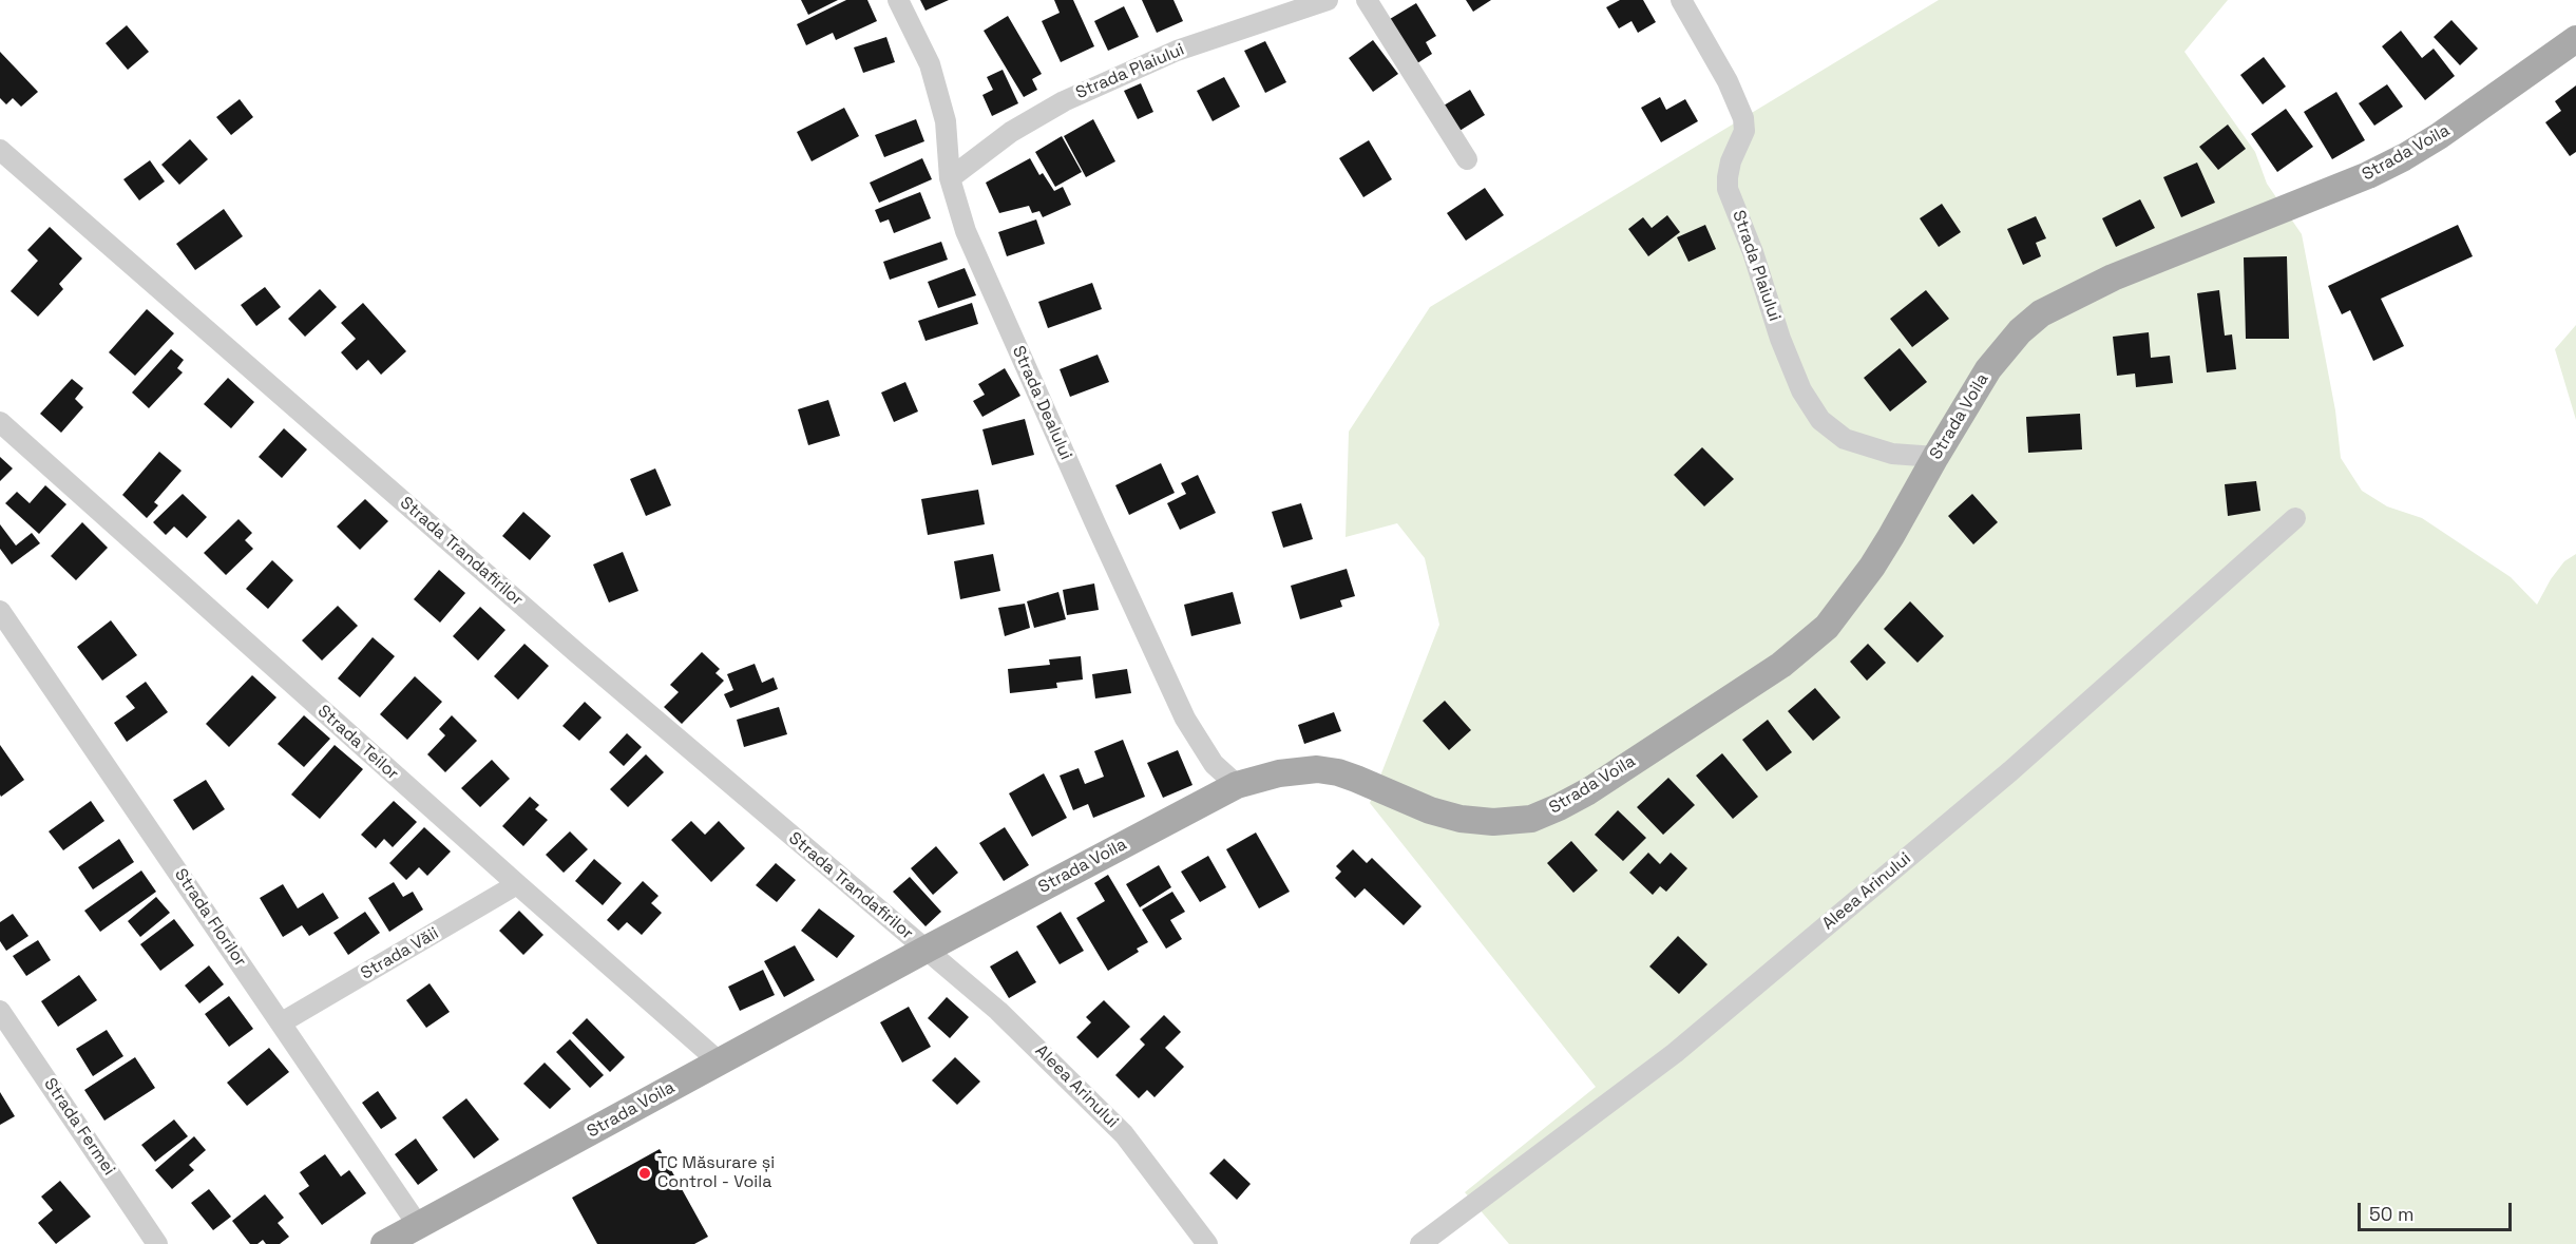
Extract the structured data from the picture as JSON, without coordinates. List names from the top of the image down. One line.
{"streets":{"main road":["Strada Voila"],"street":["Strada Plaiului","Strada Dealului","Strada Trandafirilor","Strada Teilor","Aleea Arinului","Strada Florilor","Strada Văii","Strada Fermei"]},"crossings":[["Strada Plaiului","Strada Voila"],["Strada Plaiului","Strada Dealului"],["Strada Voila","Strada Dealului"],["Strada Voila","Strada Trandafirilor"],["Strada Voila","Strada Teilor"],["Strada Voila","Aleea Arinului"],["Strada Voila","Strada Florilor"],["Strada Trandafirilor","Aleea Arinului"],["Strada Teilor","Strada Văii"],["Strada Florilor","Strada Văii"]],"places":["TC Măsurare și Control - Voila"],"scale_bar":"50 m"}
